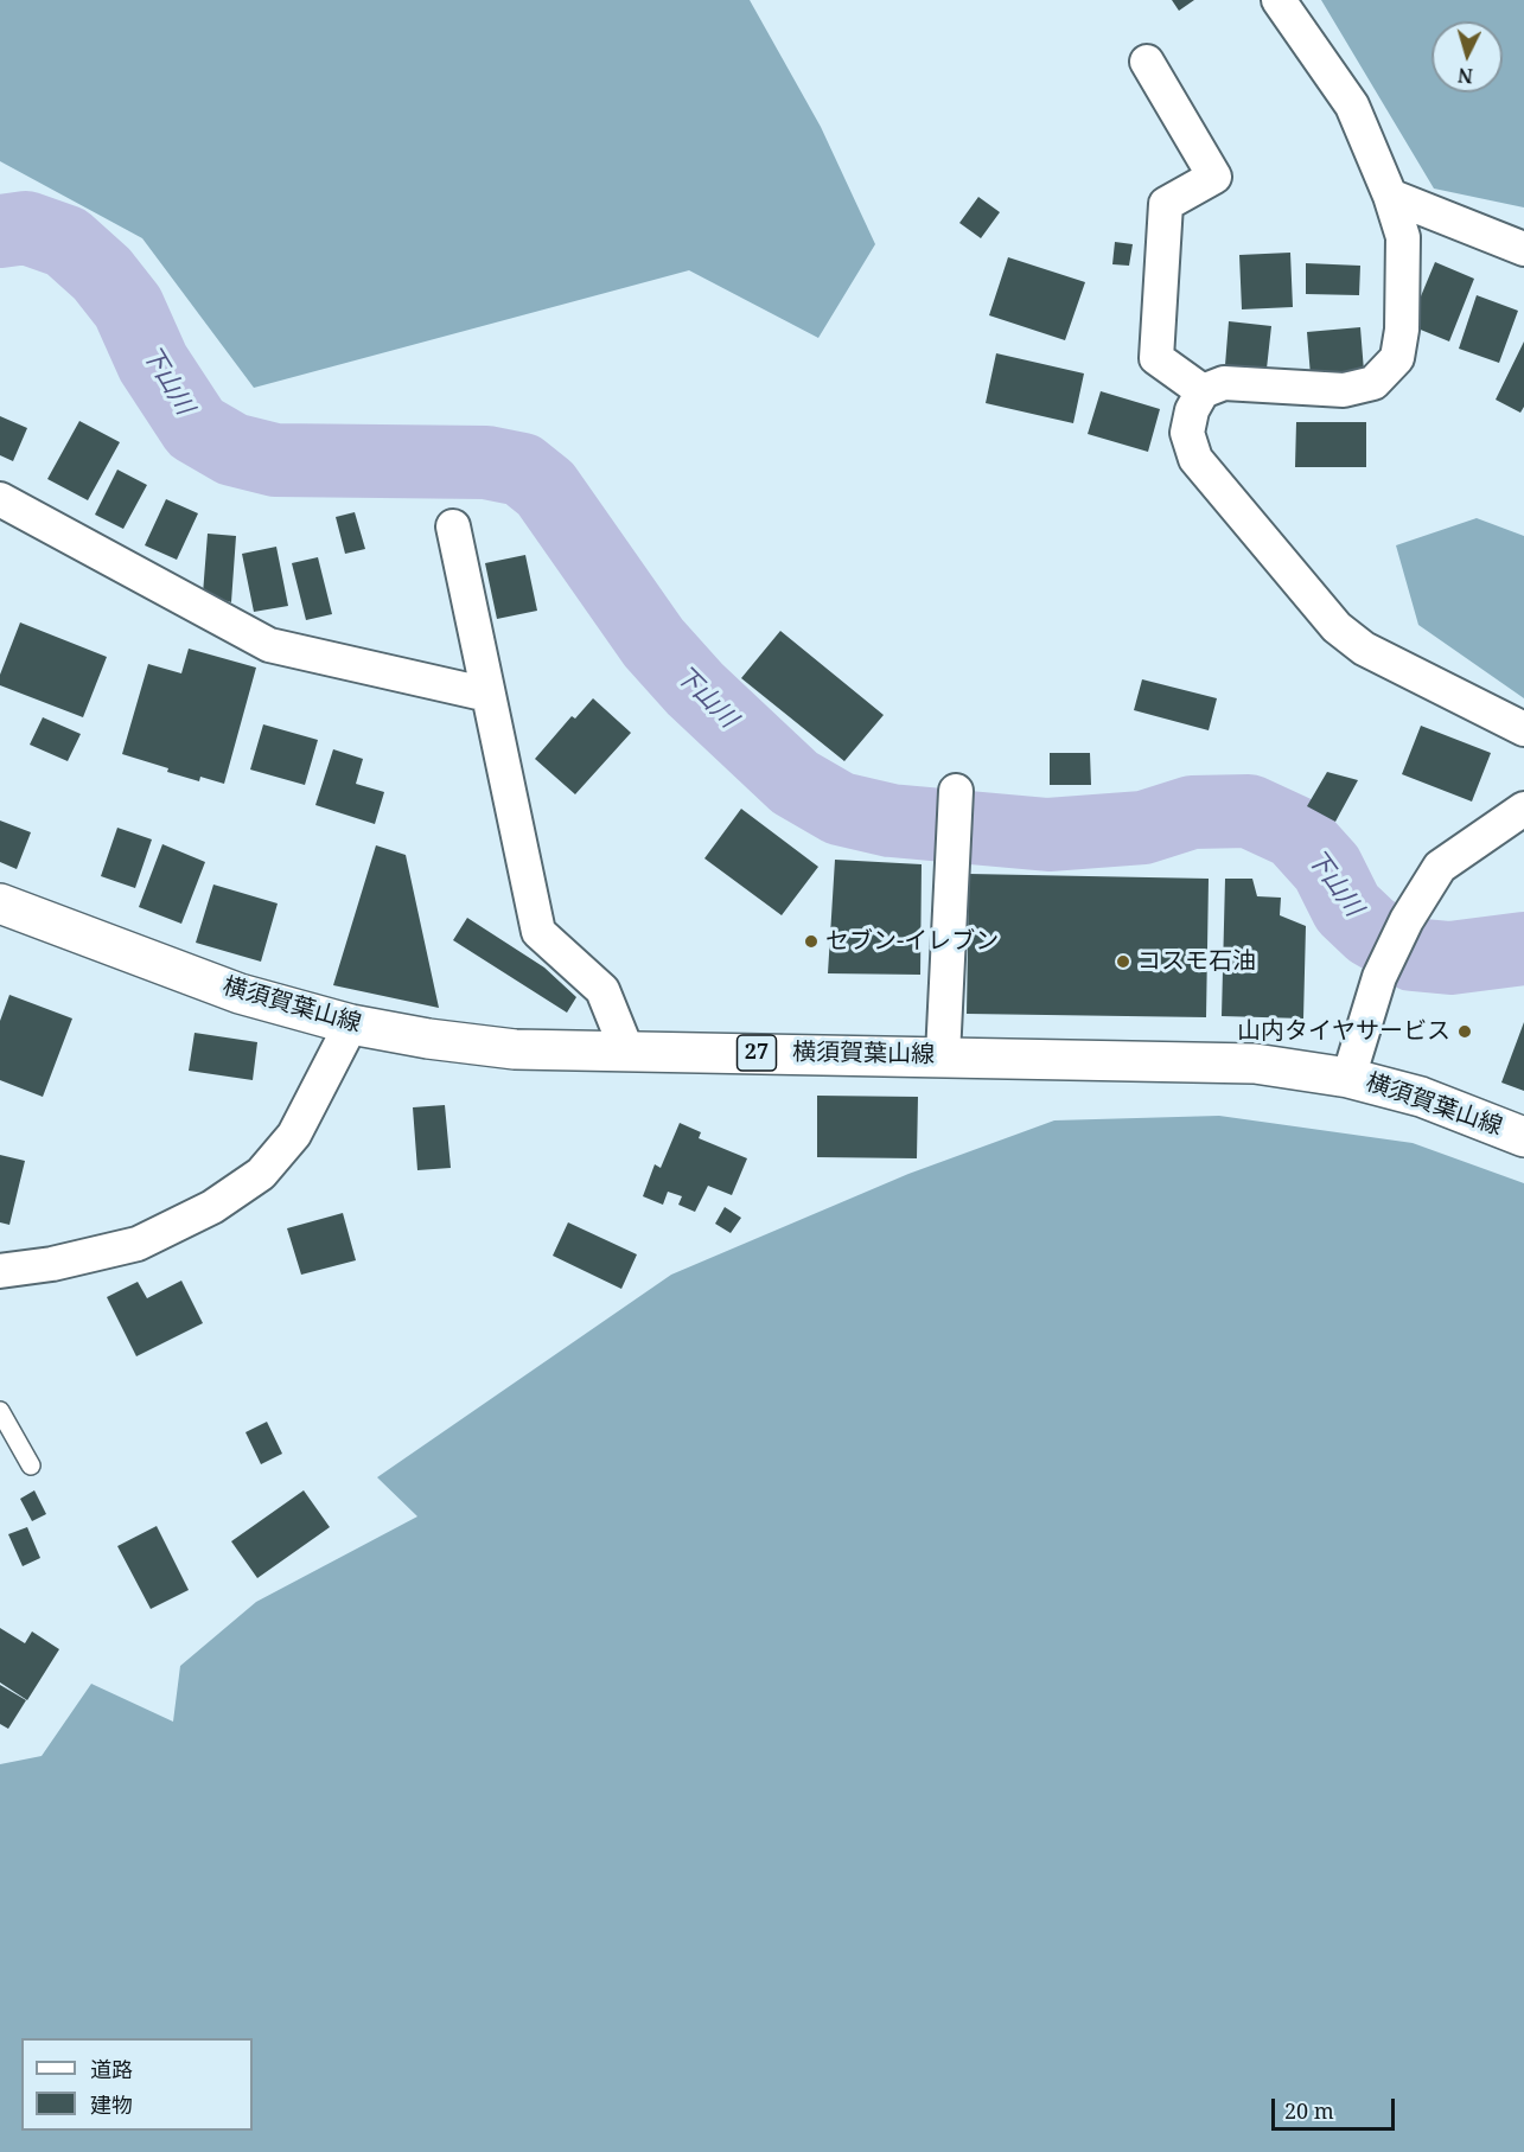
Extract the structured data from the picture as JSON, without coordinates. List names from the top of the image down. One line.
{"streets":{"main road":["横須賀葉山線","27"]},"water":["下山川"],"places":["セブン-イレブン","コスモ石油","山内タイヤサービス"],"legend":["道路","建物"],"scale_bar":"20 m","north":"bottom"}
